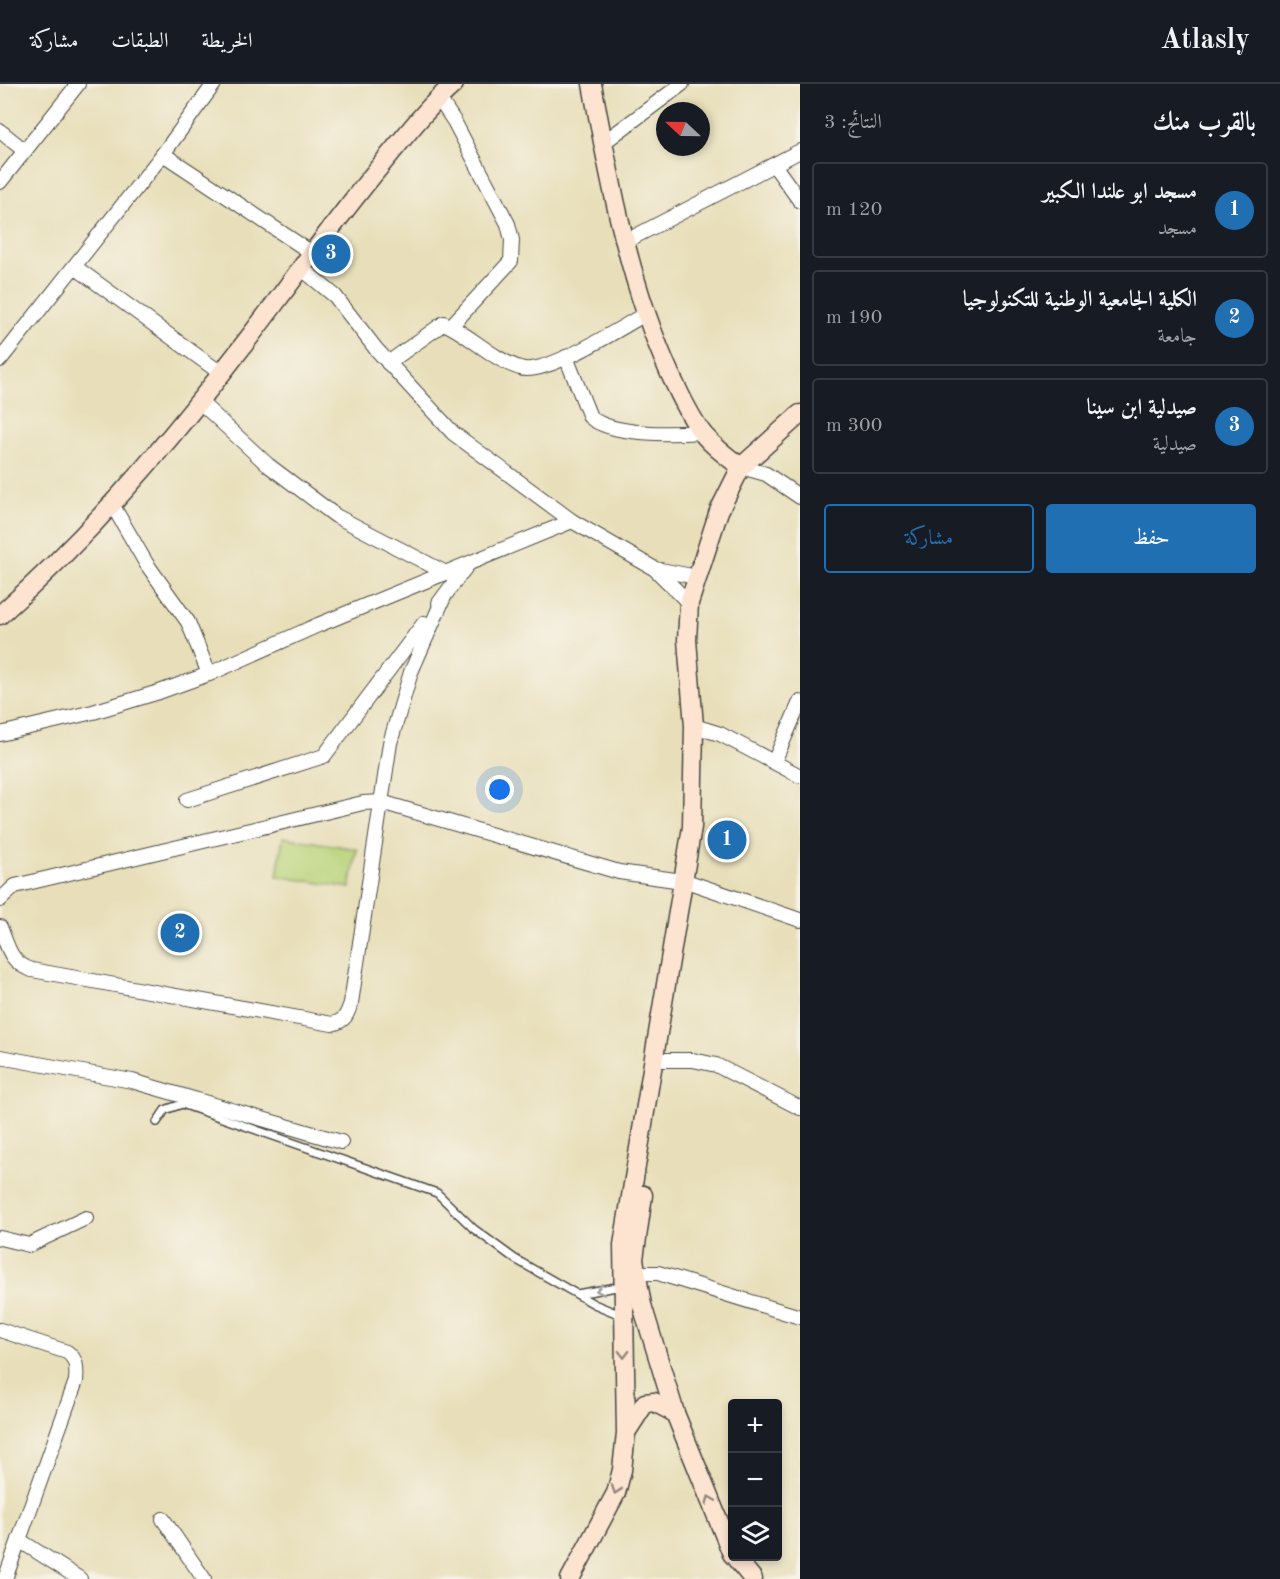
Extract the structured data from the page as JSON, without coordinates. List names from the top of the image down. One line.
{"north":"left","page":{"header":"Atlasly","nav":["الخريطة","الطبقات","مشاركة"],"heading":["بالقرب منك","النتائج: 3"],"list":[{"mark":"1","name":"مسجد ابو علندا الكبير","note":"مسجد","value":"120 m"},{"mark":"2","name":"الكلية الجامعية الوطنية للتكنولوجيا","note":"جامعة","value":"190 m"},{"mark":"3","name":"صيدلية ابن سينا","note":"صيدلية","value":"300 m"}],"pins":["3","1","2"],"buttons":["حفظ","مشاركة"],"map_buttons":["+","−"]}}
